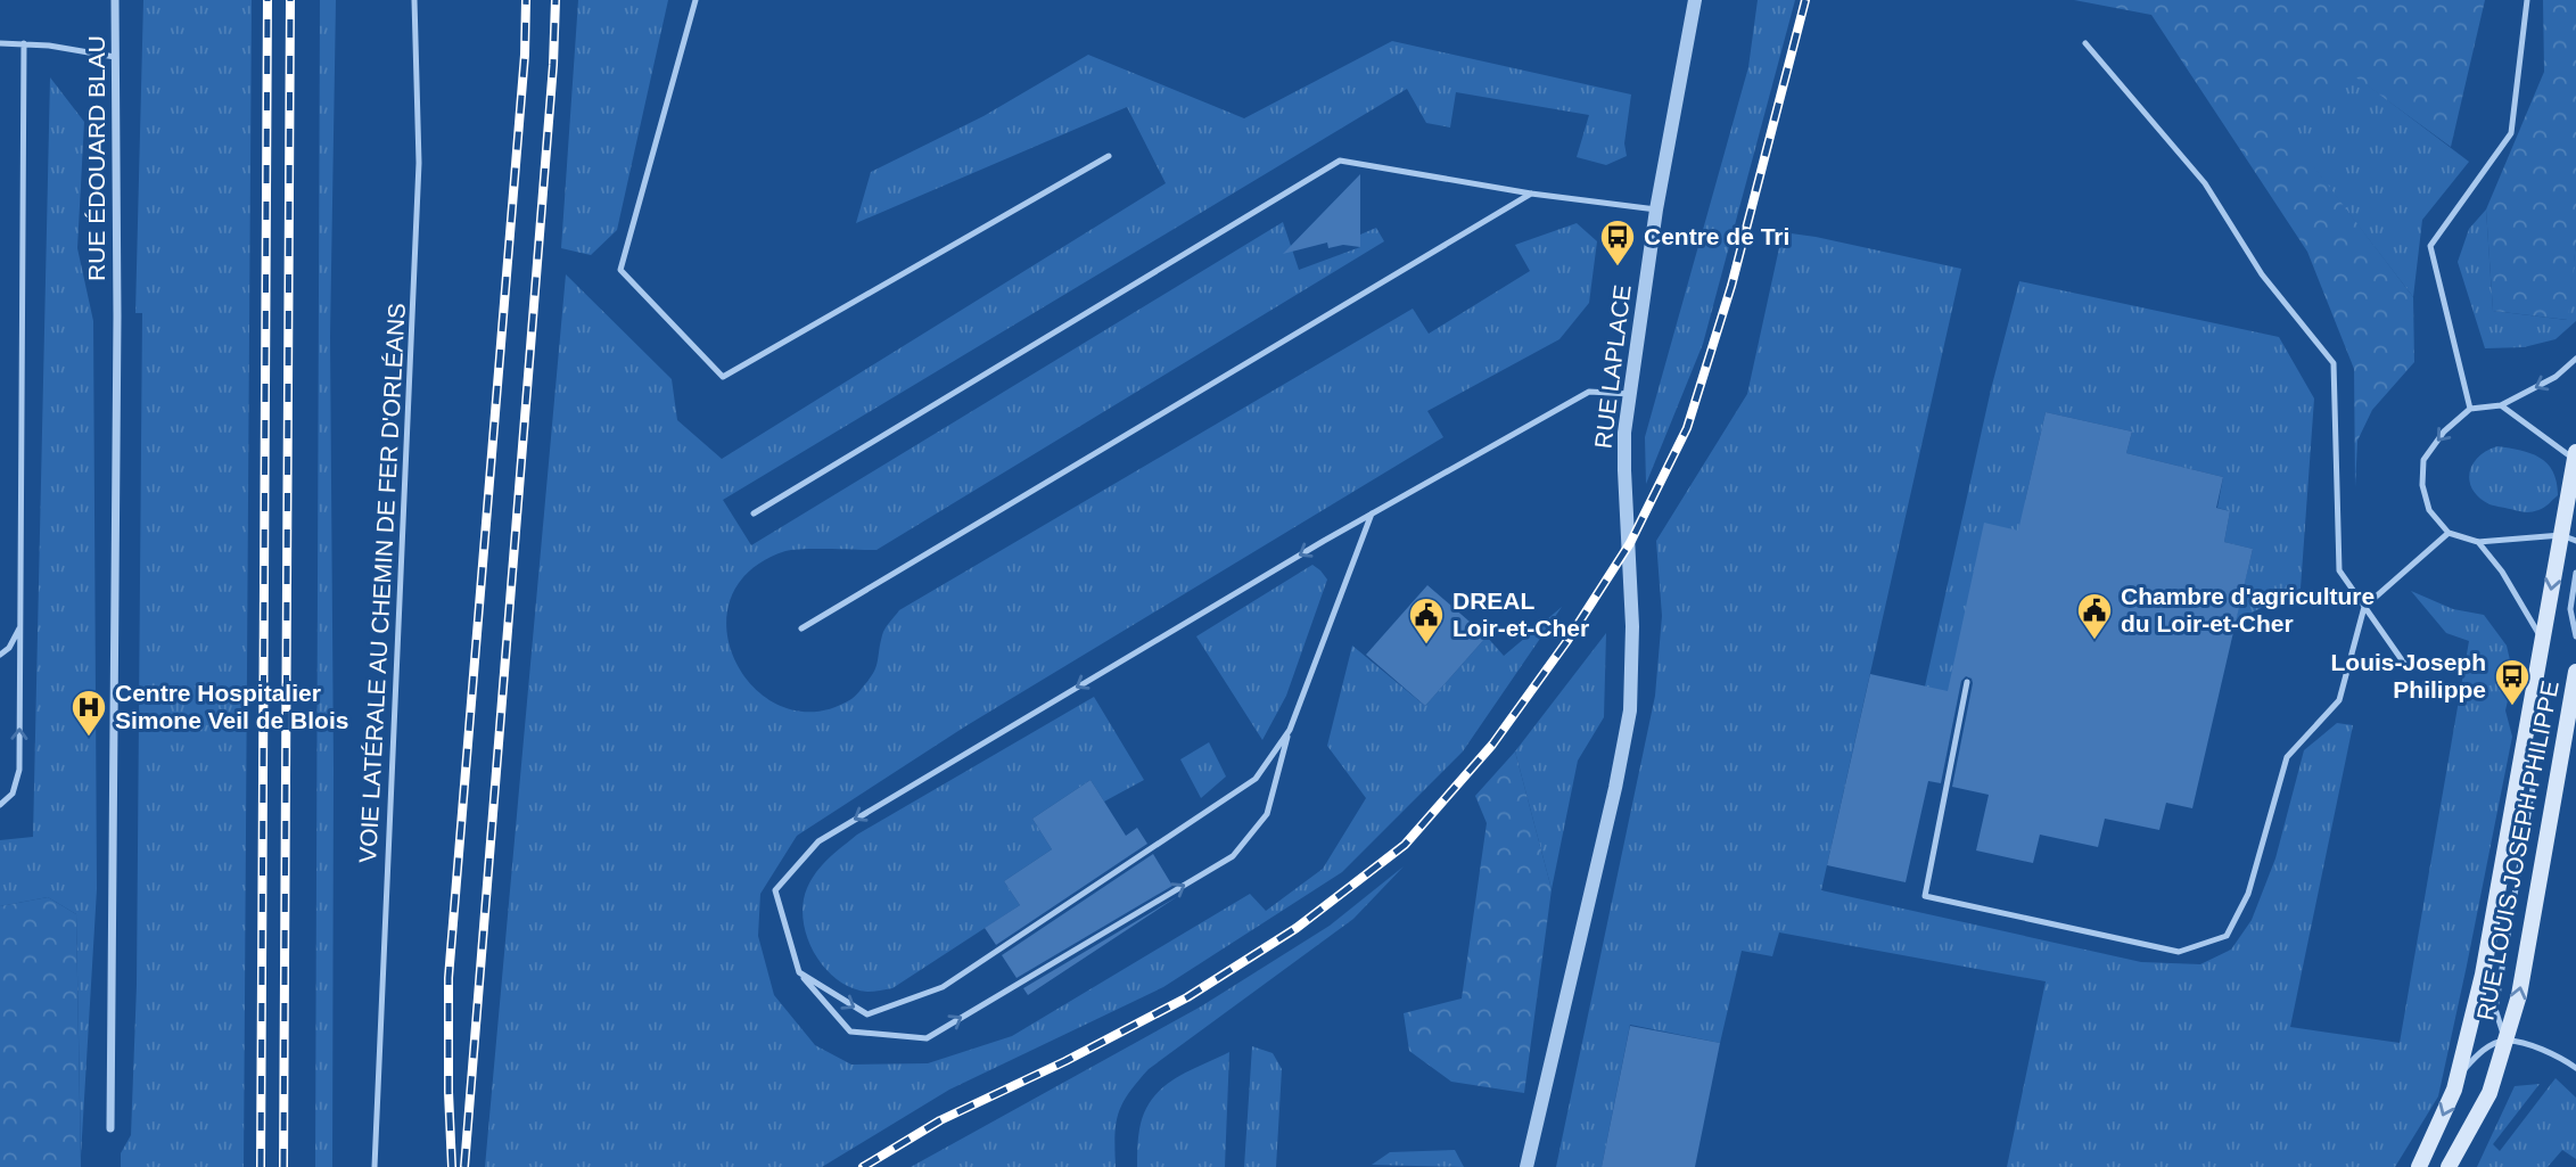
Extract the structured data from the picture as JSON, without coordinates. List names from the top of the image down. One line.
{"streets":{"main road":["RUE LOUIS JOSEPH PHILIPPE"],"street":["RUE ÉDOUARD BLAU","RUE LAPLACE"],"lane":["VOIE LATÉRALE AU CHEMIN DE FER D'ORLÉANS"]},"places":{"bus stop":["Centre de Tri","Louis-Joseph Philippe"],"public building":["Chambre d'agriculture du Loir-et-Cher","DREAL Loir-et-Cher"],"hospital":["Centre Hospitalier Simone Veil de Blois"]}}
